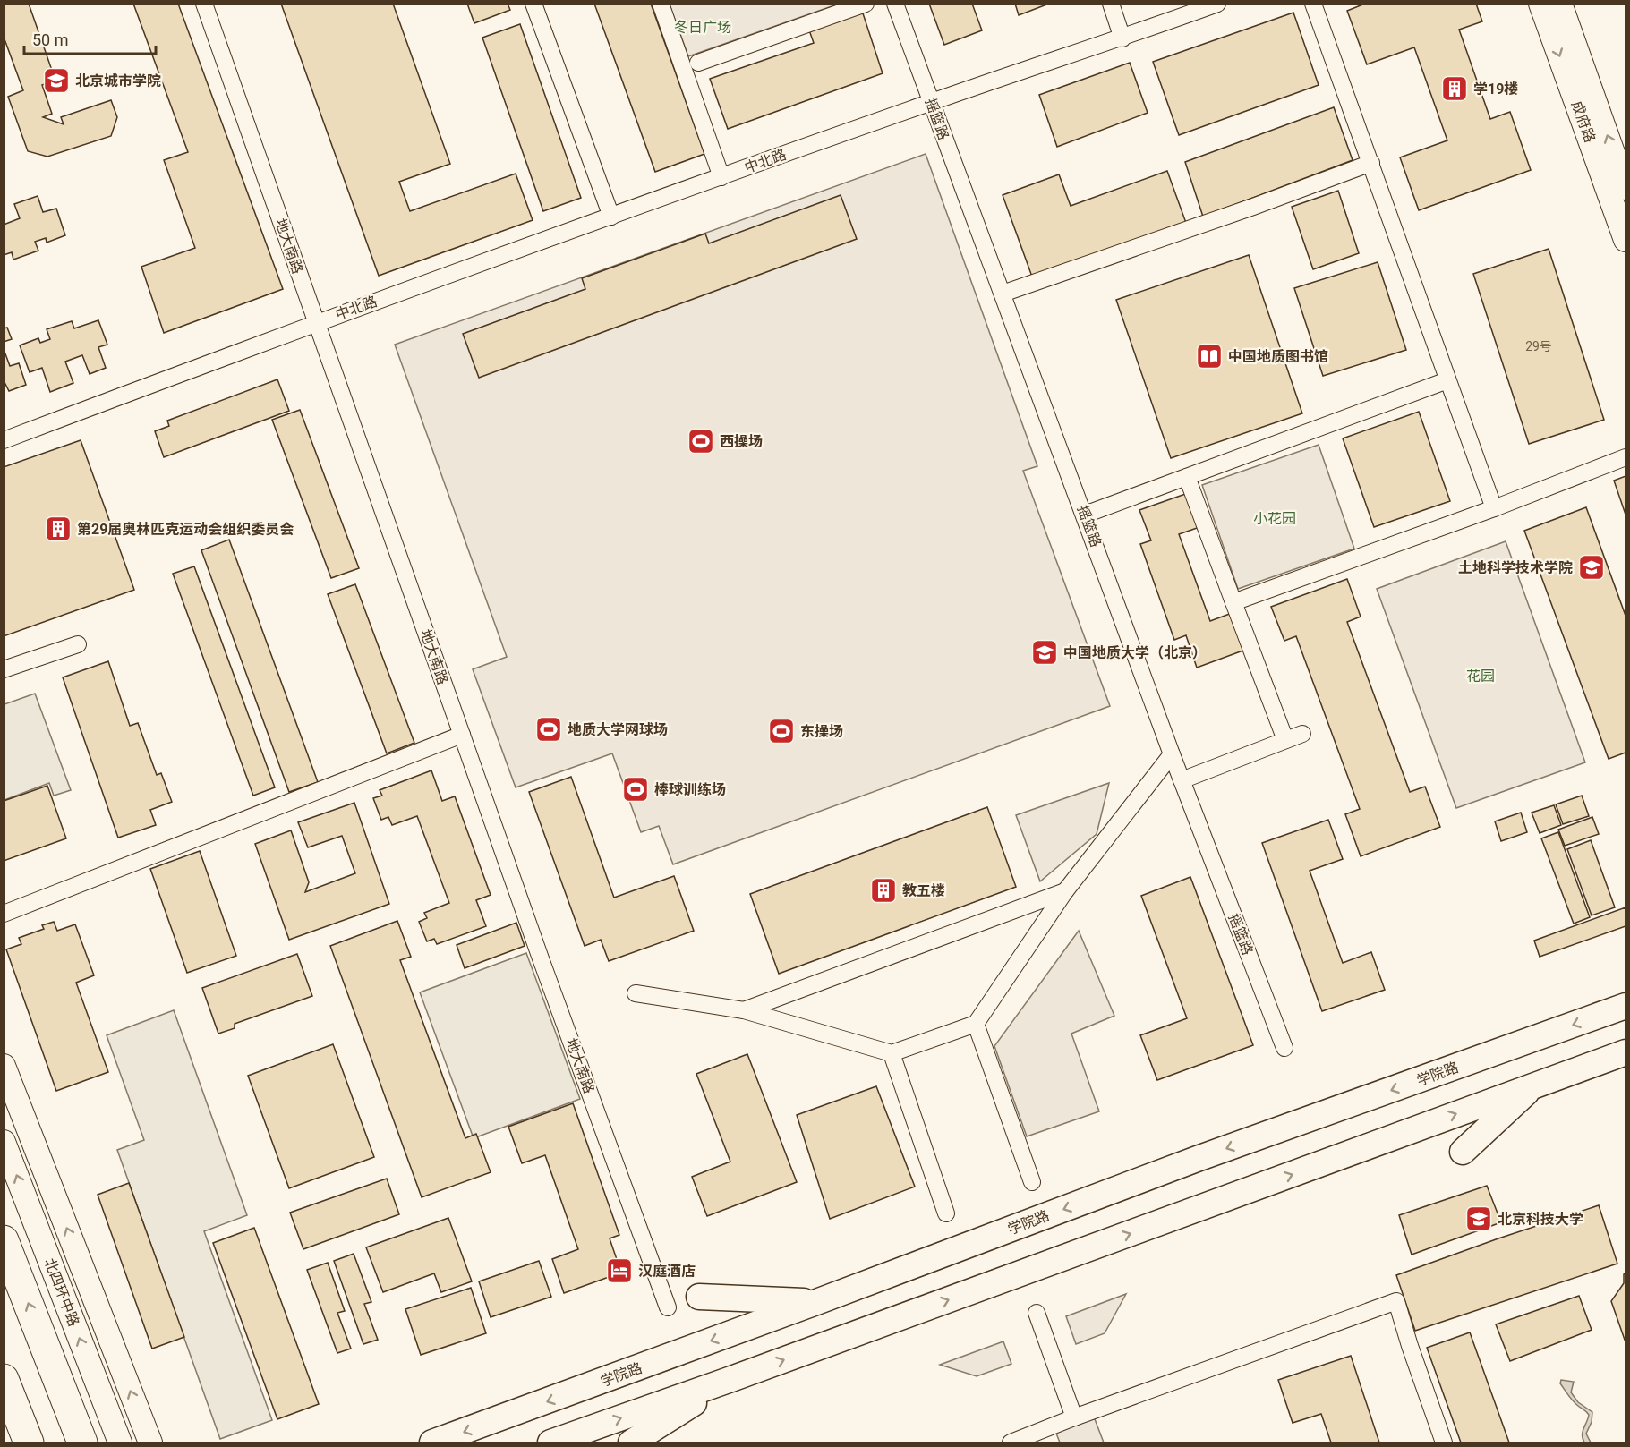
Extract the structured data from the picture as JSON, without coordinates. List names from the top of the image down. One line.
{"streets":{"main road":["学院路"],"street":["摇篮路","成府路","中北路","地大南路","北四环中路"]},"crossings":[["摇篮路","中北路"],["中北路","地大南路"]],"parks":["冬日广场","小花园","花园"],"places":{"school or university":["北京城市学院","土地科学技术学院","中国地质大学（北京）","北京科技大学"],"building":["学19楼","第29届奥林匹克运动会组织委员会","教五楼"],"library":["中国地质图书馆"],"sports":["西操场","地质大学网球场","东操场","棒球训练场"],"hotel":["汉庭酒店"]},"house_numbers":["29号"],"scale_bar":"50 m"}
